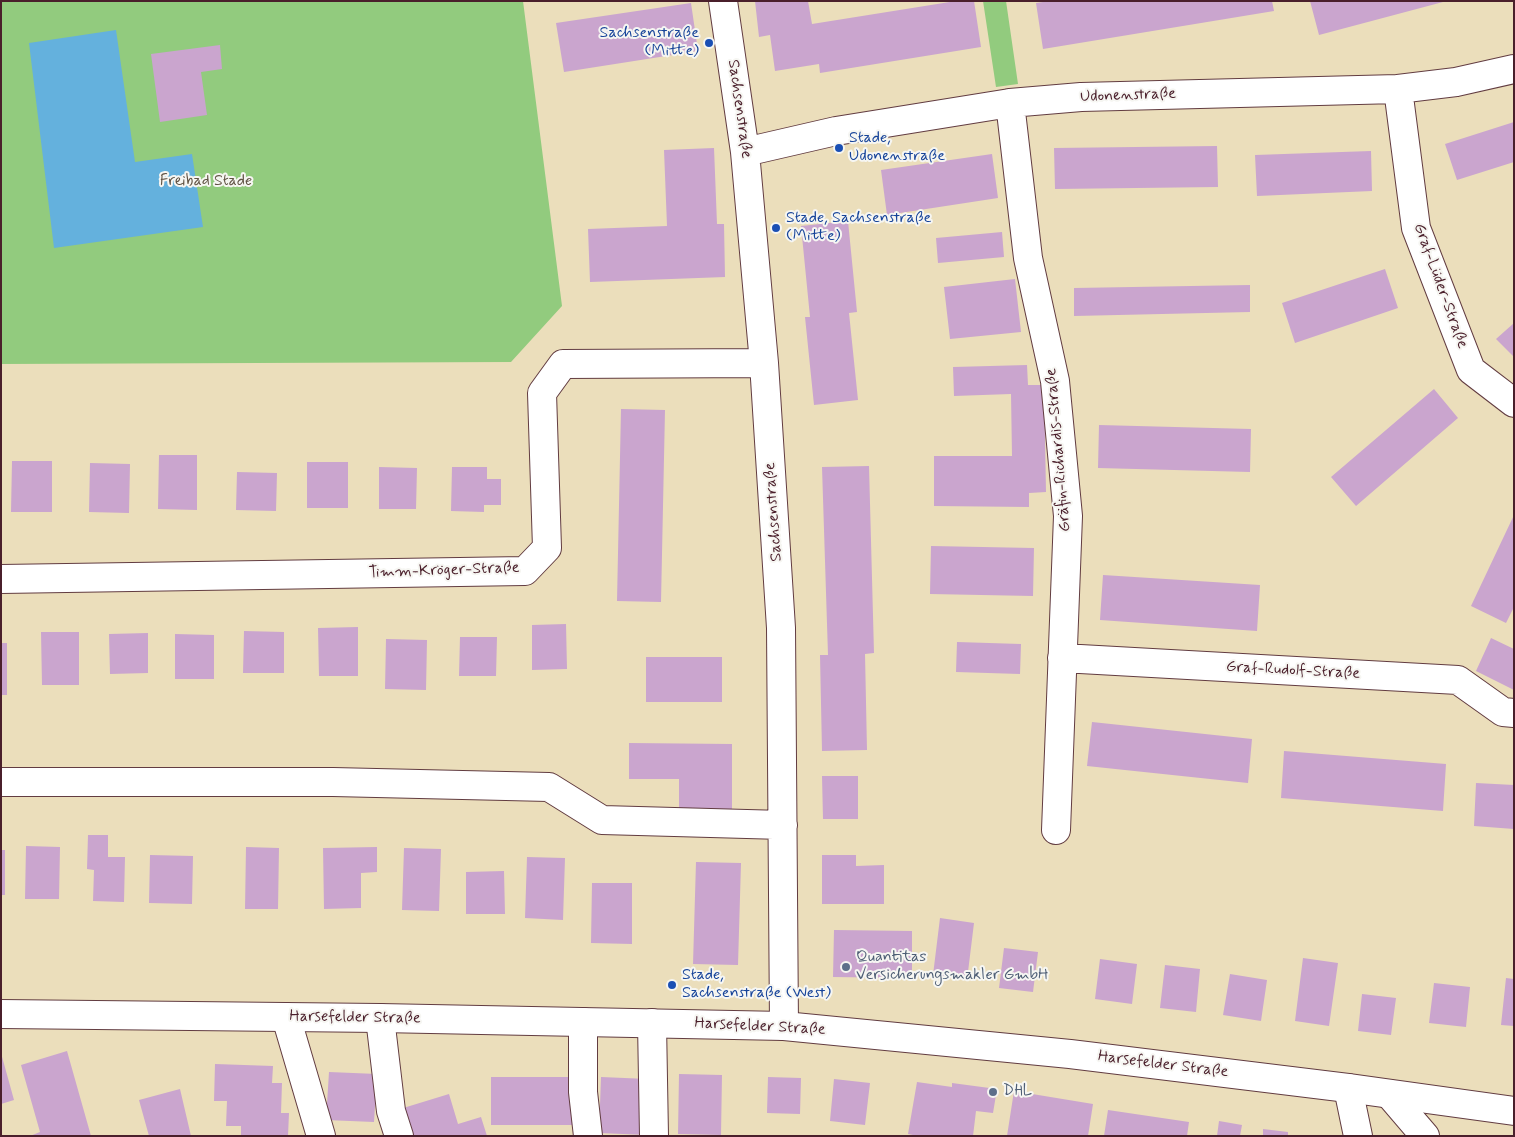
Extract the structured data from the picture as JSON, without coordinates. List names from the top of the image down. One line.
{"streets":{"street":["Udonenstraße","Sachsenstraße","Graf-Lüder-Straße","Gräfin-Richardis-Straße","Timm-Kröger-Straße","Graf-Rudolf-Straße","Harsefelder Straße"]},"crossings":[["Udonenstraße","Sachsenstraße"],["Udonenstraße","Graf-Lüder-Straße"],["Udonenstraße","Gräfin-Richardis-Straße"],["Sachsenstraße","Timm-Kröger-Straße"],["Sachsenstraße","Harsefelder Straße"],["Gräfin-Richardis-Straße","Graf-Rudolf-Straße"]],"parks":["Freibad Stade"],"places":["Sachsenstraße (Mitte)","Stade, Udonenstraße","Stade, Sachsenstraße (Mitte)","Quantitas Versicherungsmakler GmbH","Stade, Sachsenstraße (West)","DHL"]}
